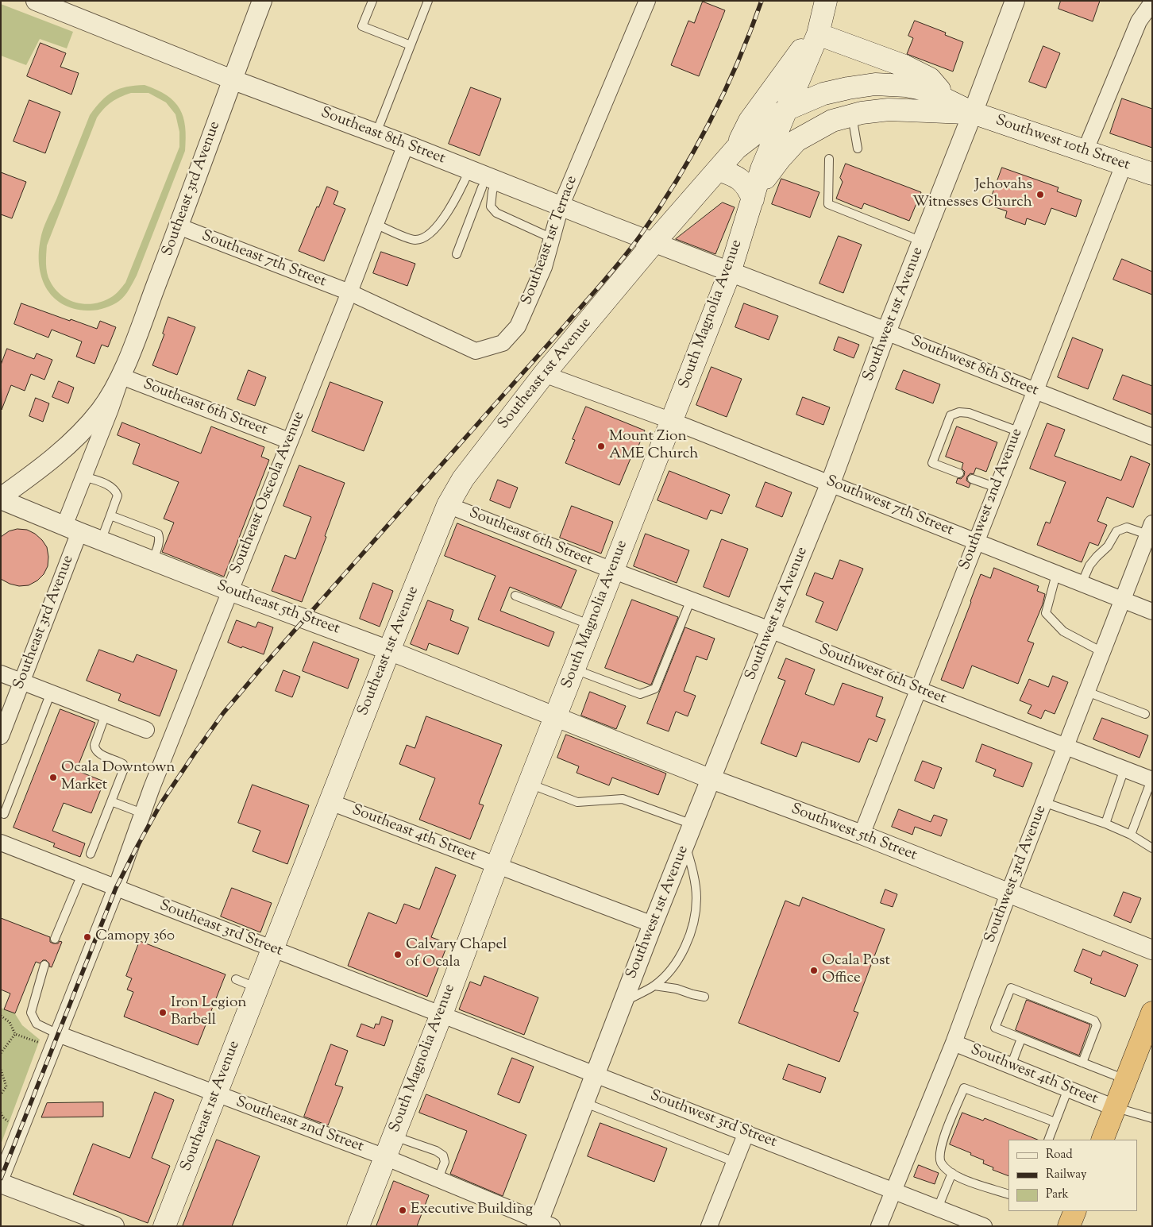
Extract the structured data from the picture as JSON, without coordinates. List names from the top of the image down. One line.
{"streets":{"main road":["Southwest 10th Street","South Magnolia Avenue","Southeast 1st Avenue"],"street":["Southeast 8th Street","Southeast 3rd Avenue","Southeast 1st Terrace","Southeast 7th Street","Southwest 1st Avenue","Southwest 8th Street","Southeast 6th Street","Southeast Osceola Avenue","Southwest 2nd Avenue","Southwest 7th Street","Southeast 5th Street","Southwest 6th Street","Southwest 5th Street","Southeast 4th Street","Southwest 3rd Avenue","Southeast 3rd Street","Southwest 4th Street","Southwest 3rd Street","Southeast 2nd Street"]},"crossings":[["Southeast 8th Street","Southeast 3rd Avenue"],["Southeast 8th Street","Southeast 1st Terrace"],["Southeast 8th Street","South Magnolia Avenue"],["Southeast 8th Street","Southwest 8th Street"],["Southeast 8th Street","Southeast 1st Avenue"],["Southeast 8th Street","Southeast Osceola Avenue"],["Southwest 10th Street","South Magnolia Avenue"],["Southwest 10th Street","Southwest 1st Avenue"],["Southwest 10th Street","Southeast 1st Avenue"],["Southwest 10th Street","Southwest 2nd Avenue"],["Southeast 3rd Avenue","Southeast 7th Street"],["Southeast 3rd Avenue","Southeast 6th Street"],["Southeast 3rd Avenue","Southeast 5th Street"],["Southeast 1st Terrace","Southeast 7th Street"],["Southeast 1st Terrace","Southeast Osceola Avenue"],["Southeast 7th Street","Southeast Osceola Avenue"],["South Magnolia Avenue","Southwest 8th Street"],["South Magnolia Avenue","Southeast 1st Avenue"],["South Magnolia Avenue","Southeast 6th Street"],["South Magnolia Avenue","Southwest 7th Street"],["South Magnolia Avenue","Southeast 5th Street"],["South Magnolia Avenue","Southwest 6th Street"],["South Magnolia Avenue","Southwest 5th Street"],["South Magnolia Avenue","Southeast 4th Street"],["South Magnolia Avenue","Southeast 3rd Street"],["South Magnolia Avenue","Southwest 3rd Street"],["South Magnolia Avenue","Southeast 2nd Street"],["Southwest 1st Avenue","Southwest 8th Street"],["Southwest 1st Avenue","Southwest 7th Street"],["Southwest 1st Avenue","Southwest 6th Street"],["Southwest 1st Avenue","Southwest 5th Street"],["Southwest 1st Avenue","Southwest 3rd Street"],["Southwest 1st Avenue","Southeast 2nd Street"],["Southwest 8th Street","Southwest 2nd Avenue"],["Southeast 1st Avenue","Southeast 6th Street"],["Southeast 1st Avenue","Southeast 5th Street"],["Southeast 1st Avenue","Southeast 4th Street"],["Southeast 1st Avenue","Southeast 3rd Street"],["Southeast 1st Avenue","Southeast 2nd Street"],["Southeast 6th Street","Southeast Osceola Avenue"],["Southeast 6th Street","Southwest 6th Street"],["Southeast Osceola Avenue","Southeast 5th Street"],["Southeast Osceola Avenue","Southeast 3rd Street"],["Southeast Osceola Avenue","Southeast 2nd Street"],["Southwest 2nd Avenue","Southwest 7th Street"],["Southwest 2nd Avenue","Southwest 6th Street"],["Southwest 2nd Avenue","Southwest 5th Street"],["Southwest 7th Street","Southwest 3rd Avenue"],["Southeast 5th Street","Southwest 5th Street"],["Southwest 6th Street","Southwest 3rd Avenue"],["Southwest 5th Street","Southwest 3rd Avenue"],["Southwest 3rd Avenue","Southwest 4th Street"],["Southwest 3rd Avenue","Southwest 3rd Street"],["Southeast 3rd Street","Southwest 3rd Street"]],"places":["Jehovahs Witnesses Church","Mount Zion AME Church","Ocala Downtown Market","Camopy 360","Calvary Chapel of Ocala","Ocala Post Office","Iron Legion Barbell","Executive Building"],"legend":["Road","Railway","Park"]}
